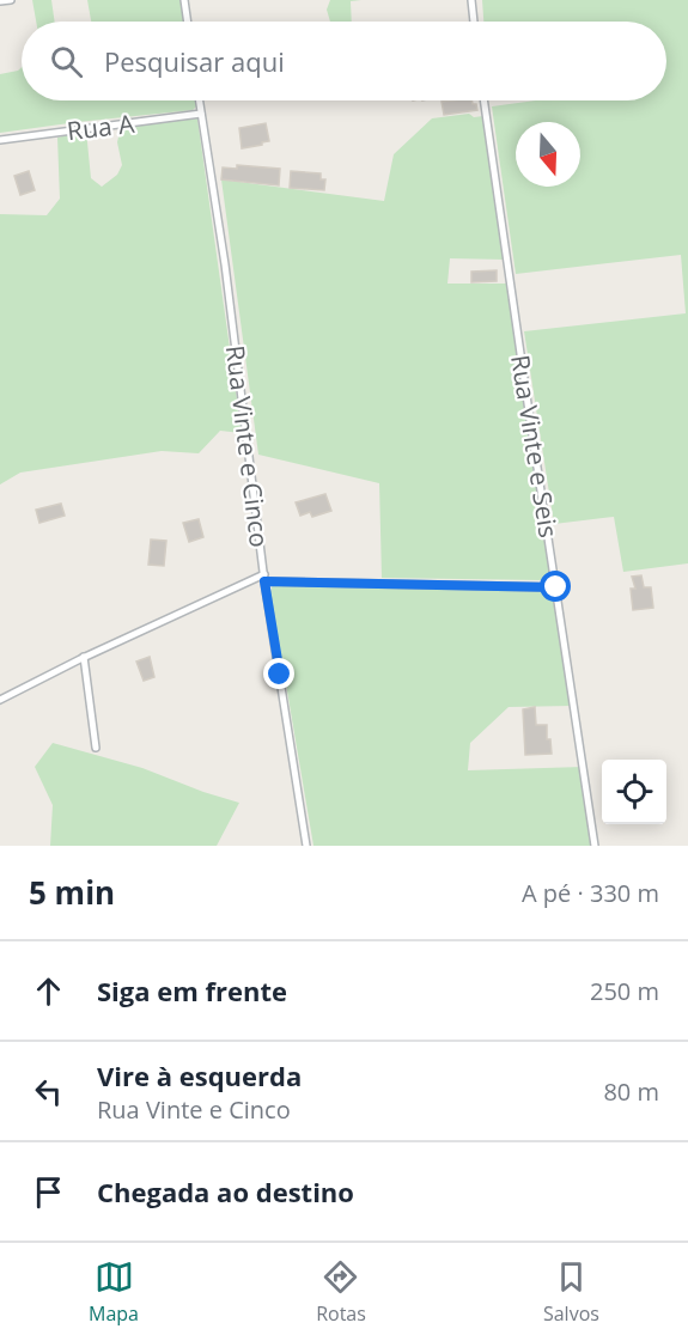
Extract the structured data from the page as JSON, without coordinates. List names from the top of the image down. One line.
{"streets":{"street":["Rua A","Rua Vinte e Cinco","Rua Vinte e Seis"]},"crossings":[["Rua A","Rua Vinte e Cinco"]],"north":"bottom","page":{"search":"Pesquisar aqui","heading":["5 min","A pé · 330 m"],"list":[["Siga em frente","250 m"],["Vire à esquerda","Rua Vinte e Cinco","80 m"],"Chegada ao destino"],"nav":["Mapa","Rotas","Salvos"]}}
